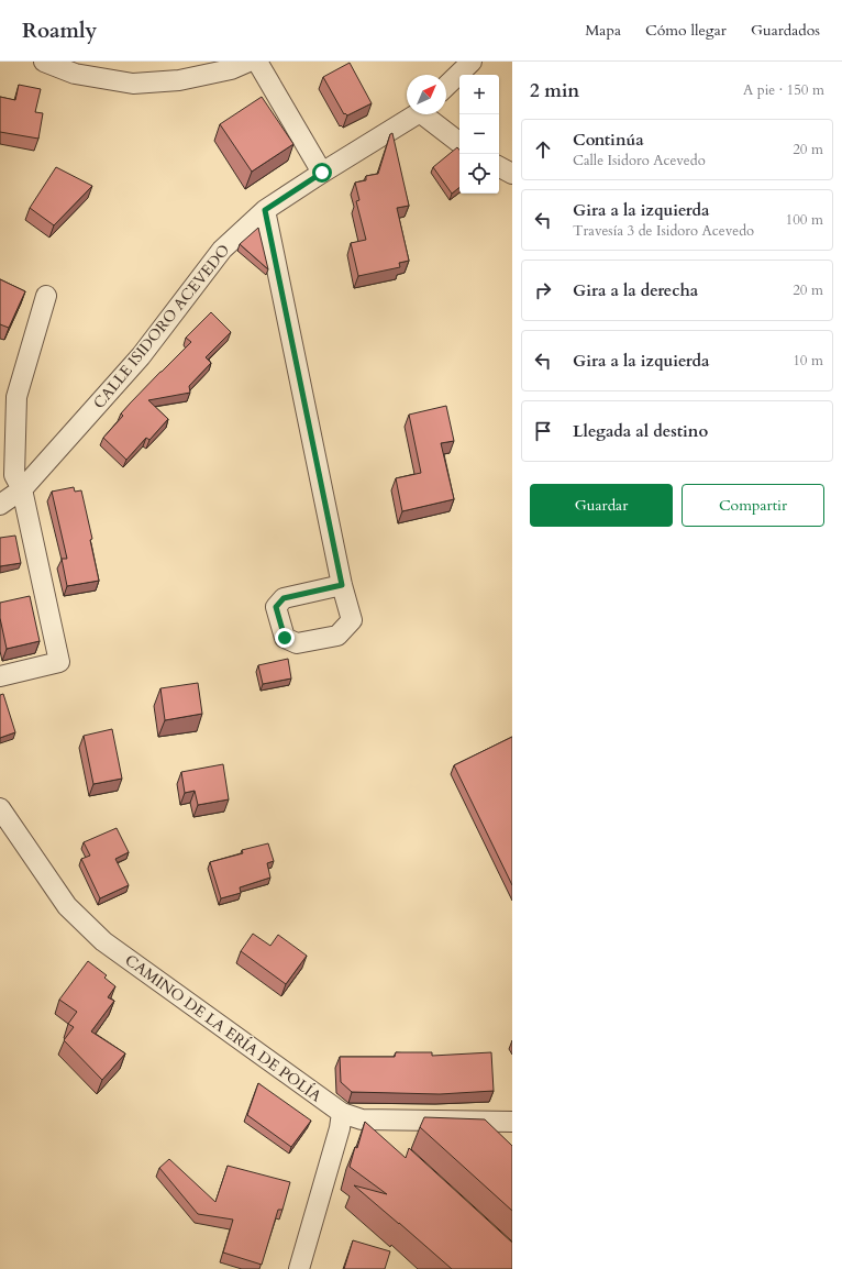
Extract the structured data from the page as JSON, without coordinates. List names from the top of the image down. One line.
{"streets":{"street":["CALLE ISIDORO ACEVEDO","CAMINO DE LA ERÍA DE POLÍA"]},"north":"top right","page":{"header":"Roamly","nav":["Mapa","Cómo llegar","Guardados"],"heading":["2 min","A pie · 150 m"],"map_buttons":["+","−"],"list":[["Continúa","Calle Isidoro Acevedo","20 m"],["Gira a la izquierda","Travesía 3 de Isidoro Acevedo","100 m"],["Gira a la derecha","20 m"],["Gira a la izquierda","10 m"],"Llegada al destino"],"buttons":["Guardar","Compartir"]}}
